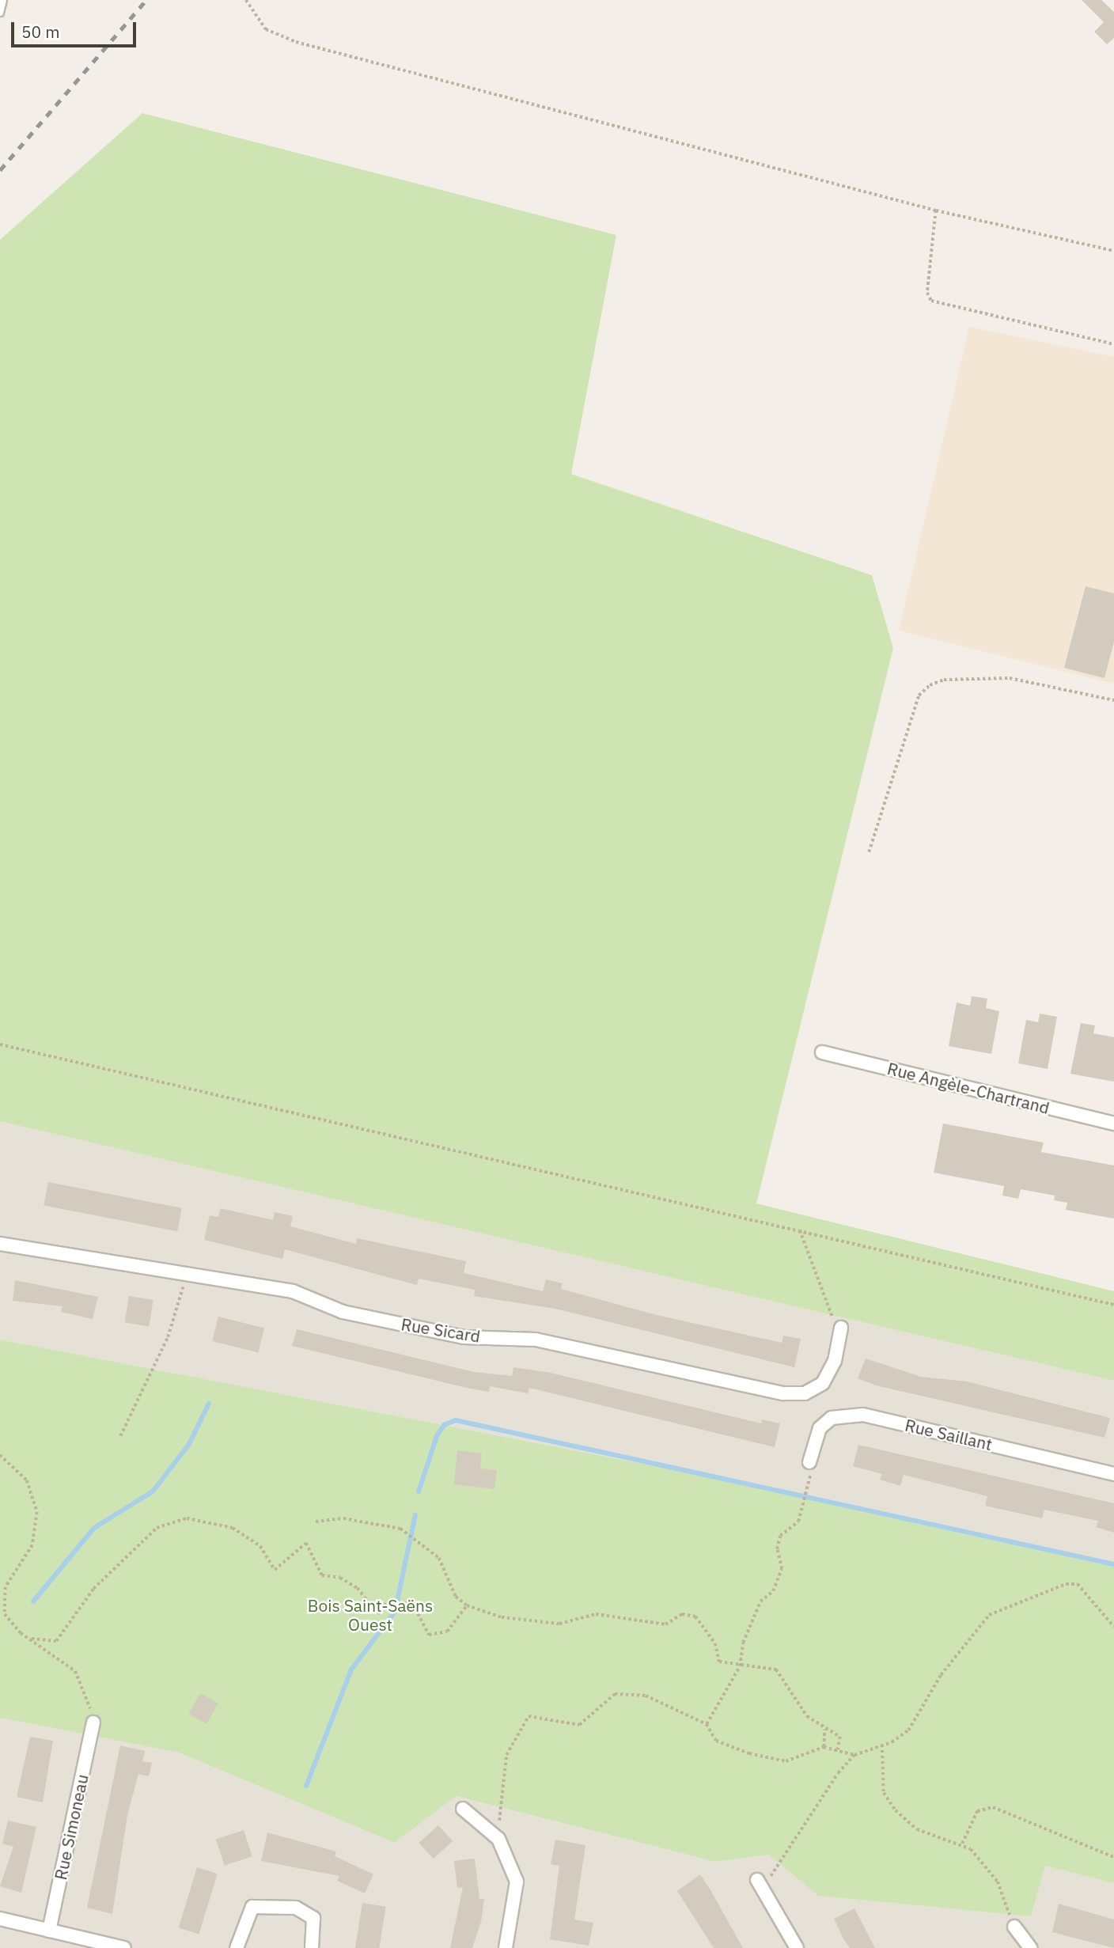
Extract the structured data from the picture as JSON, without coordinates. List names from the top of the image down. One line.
{"streets":{"street":["Rue Angèle-Chartrand","Rue Sicard","Rue Saillant","Rue Simoneau"]},"parks":["Bois Saint-Saëns Ouest"],"scale_bar":"50 m"}
